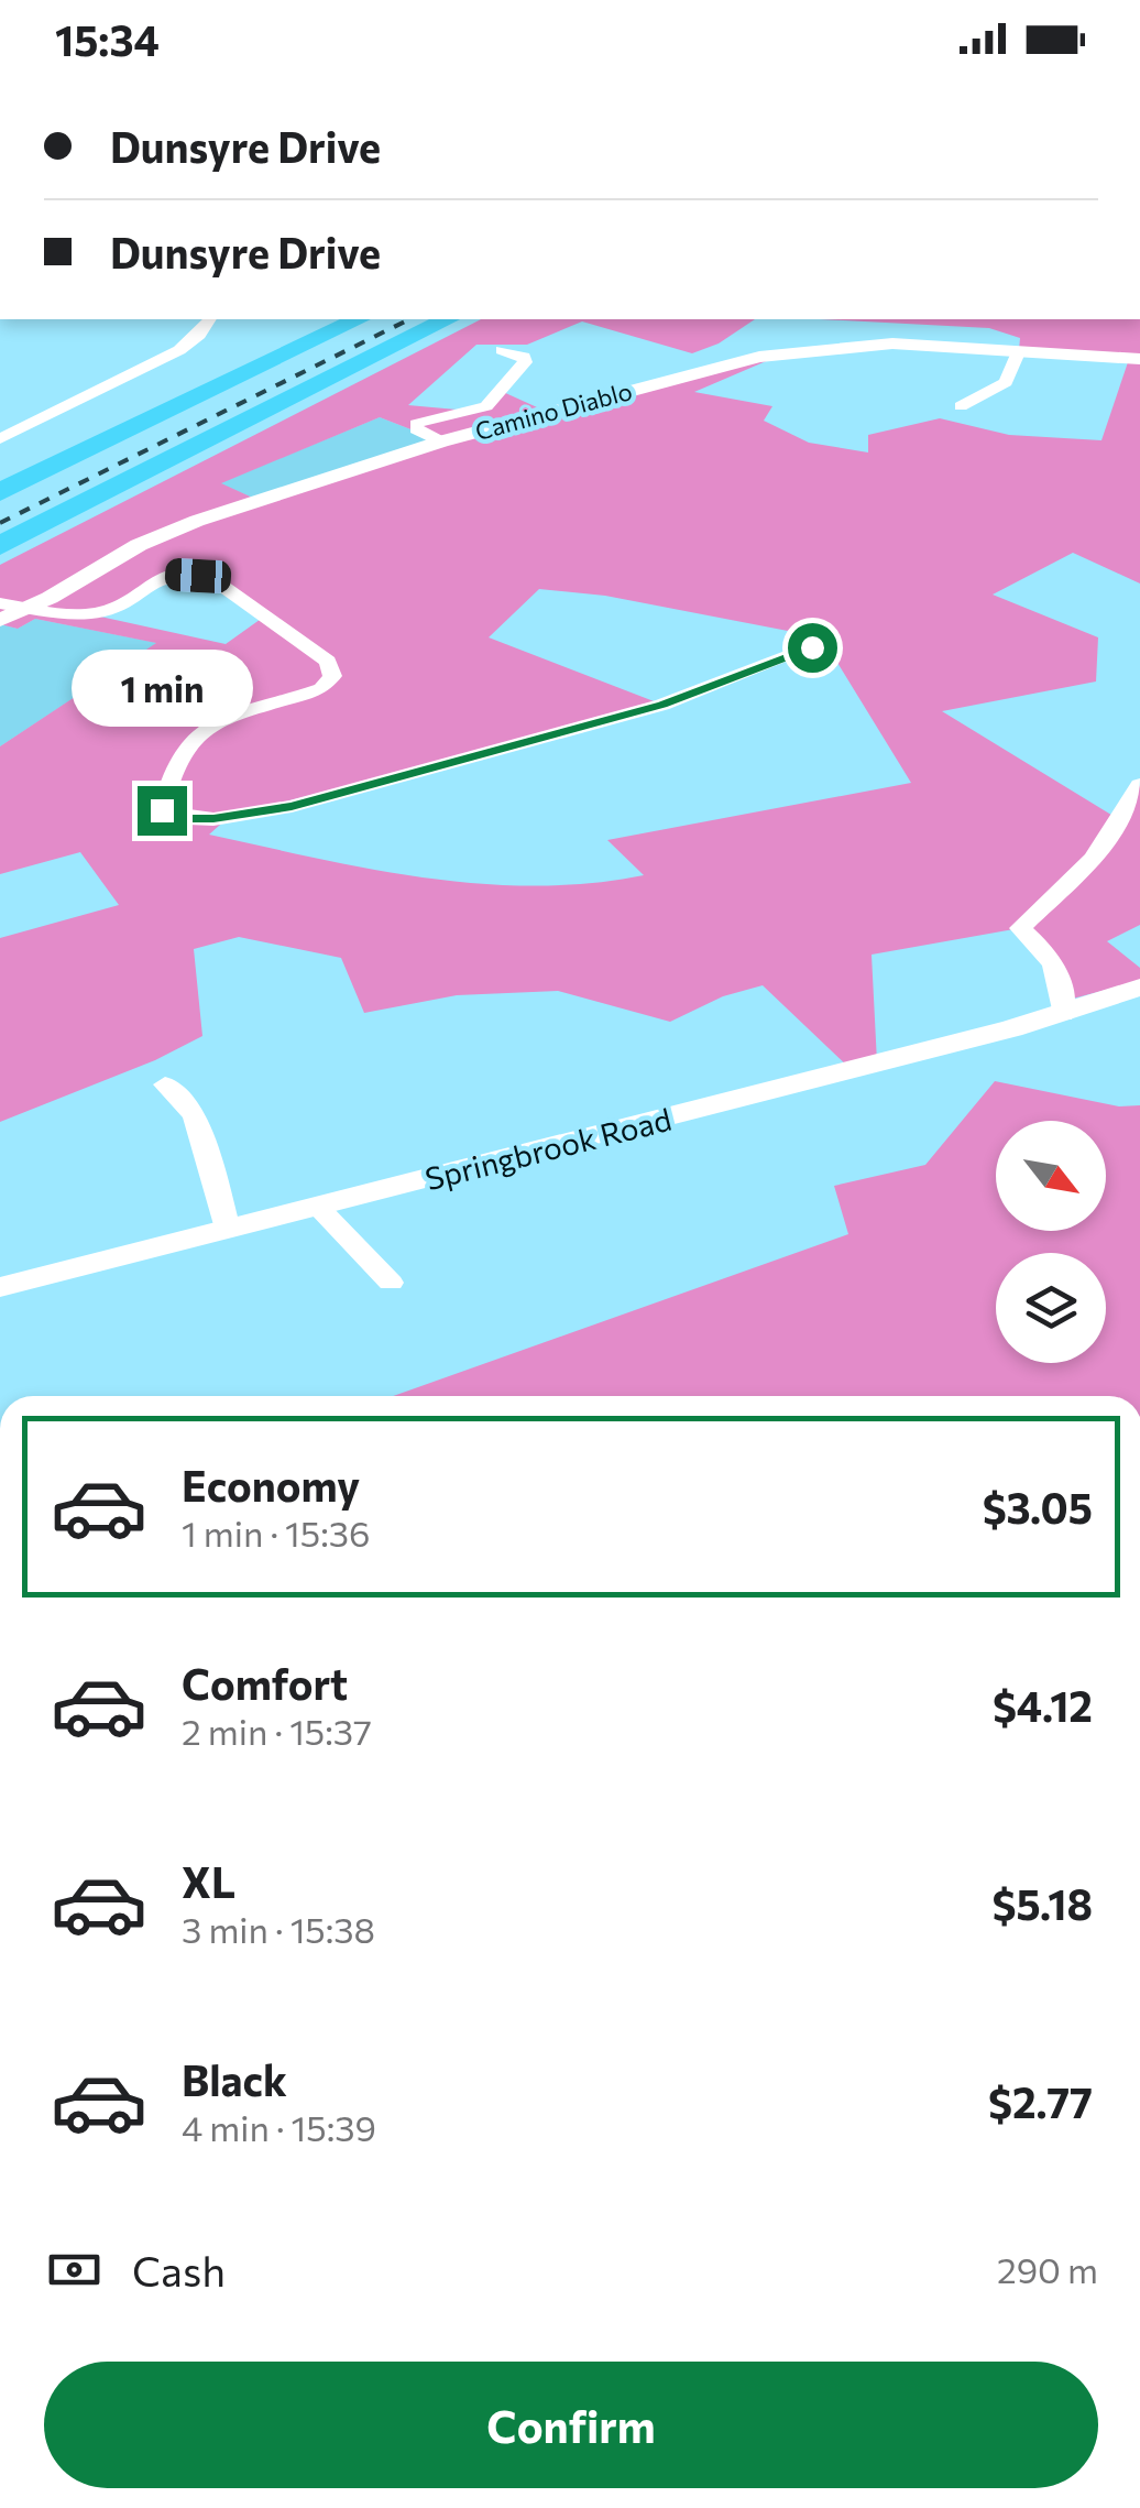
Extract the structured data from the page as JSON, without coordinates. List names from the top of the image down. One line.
{"streets":{"street":["Camino Diablo","Springbrook Road"]},"north":"bottom right","page":{"status":"15:34","banner":["Dunsyre Drive","Dunsyre Drive"],"bubble":"1 min","list":[{"name":"Economy","note":"1 min · 15:36","value":"$3.05"},{"name":"Comfort","note":"2 min · 15:37","value":"$4.12"},{"name":"XL","note":"3 min · 15:38","value":"$5.18"},{"name":"Black","note":"4 min · 15:39","value":"$2.77"}],"pay":["Cash","290 m"],"buttons":"Confirm"}}
